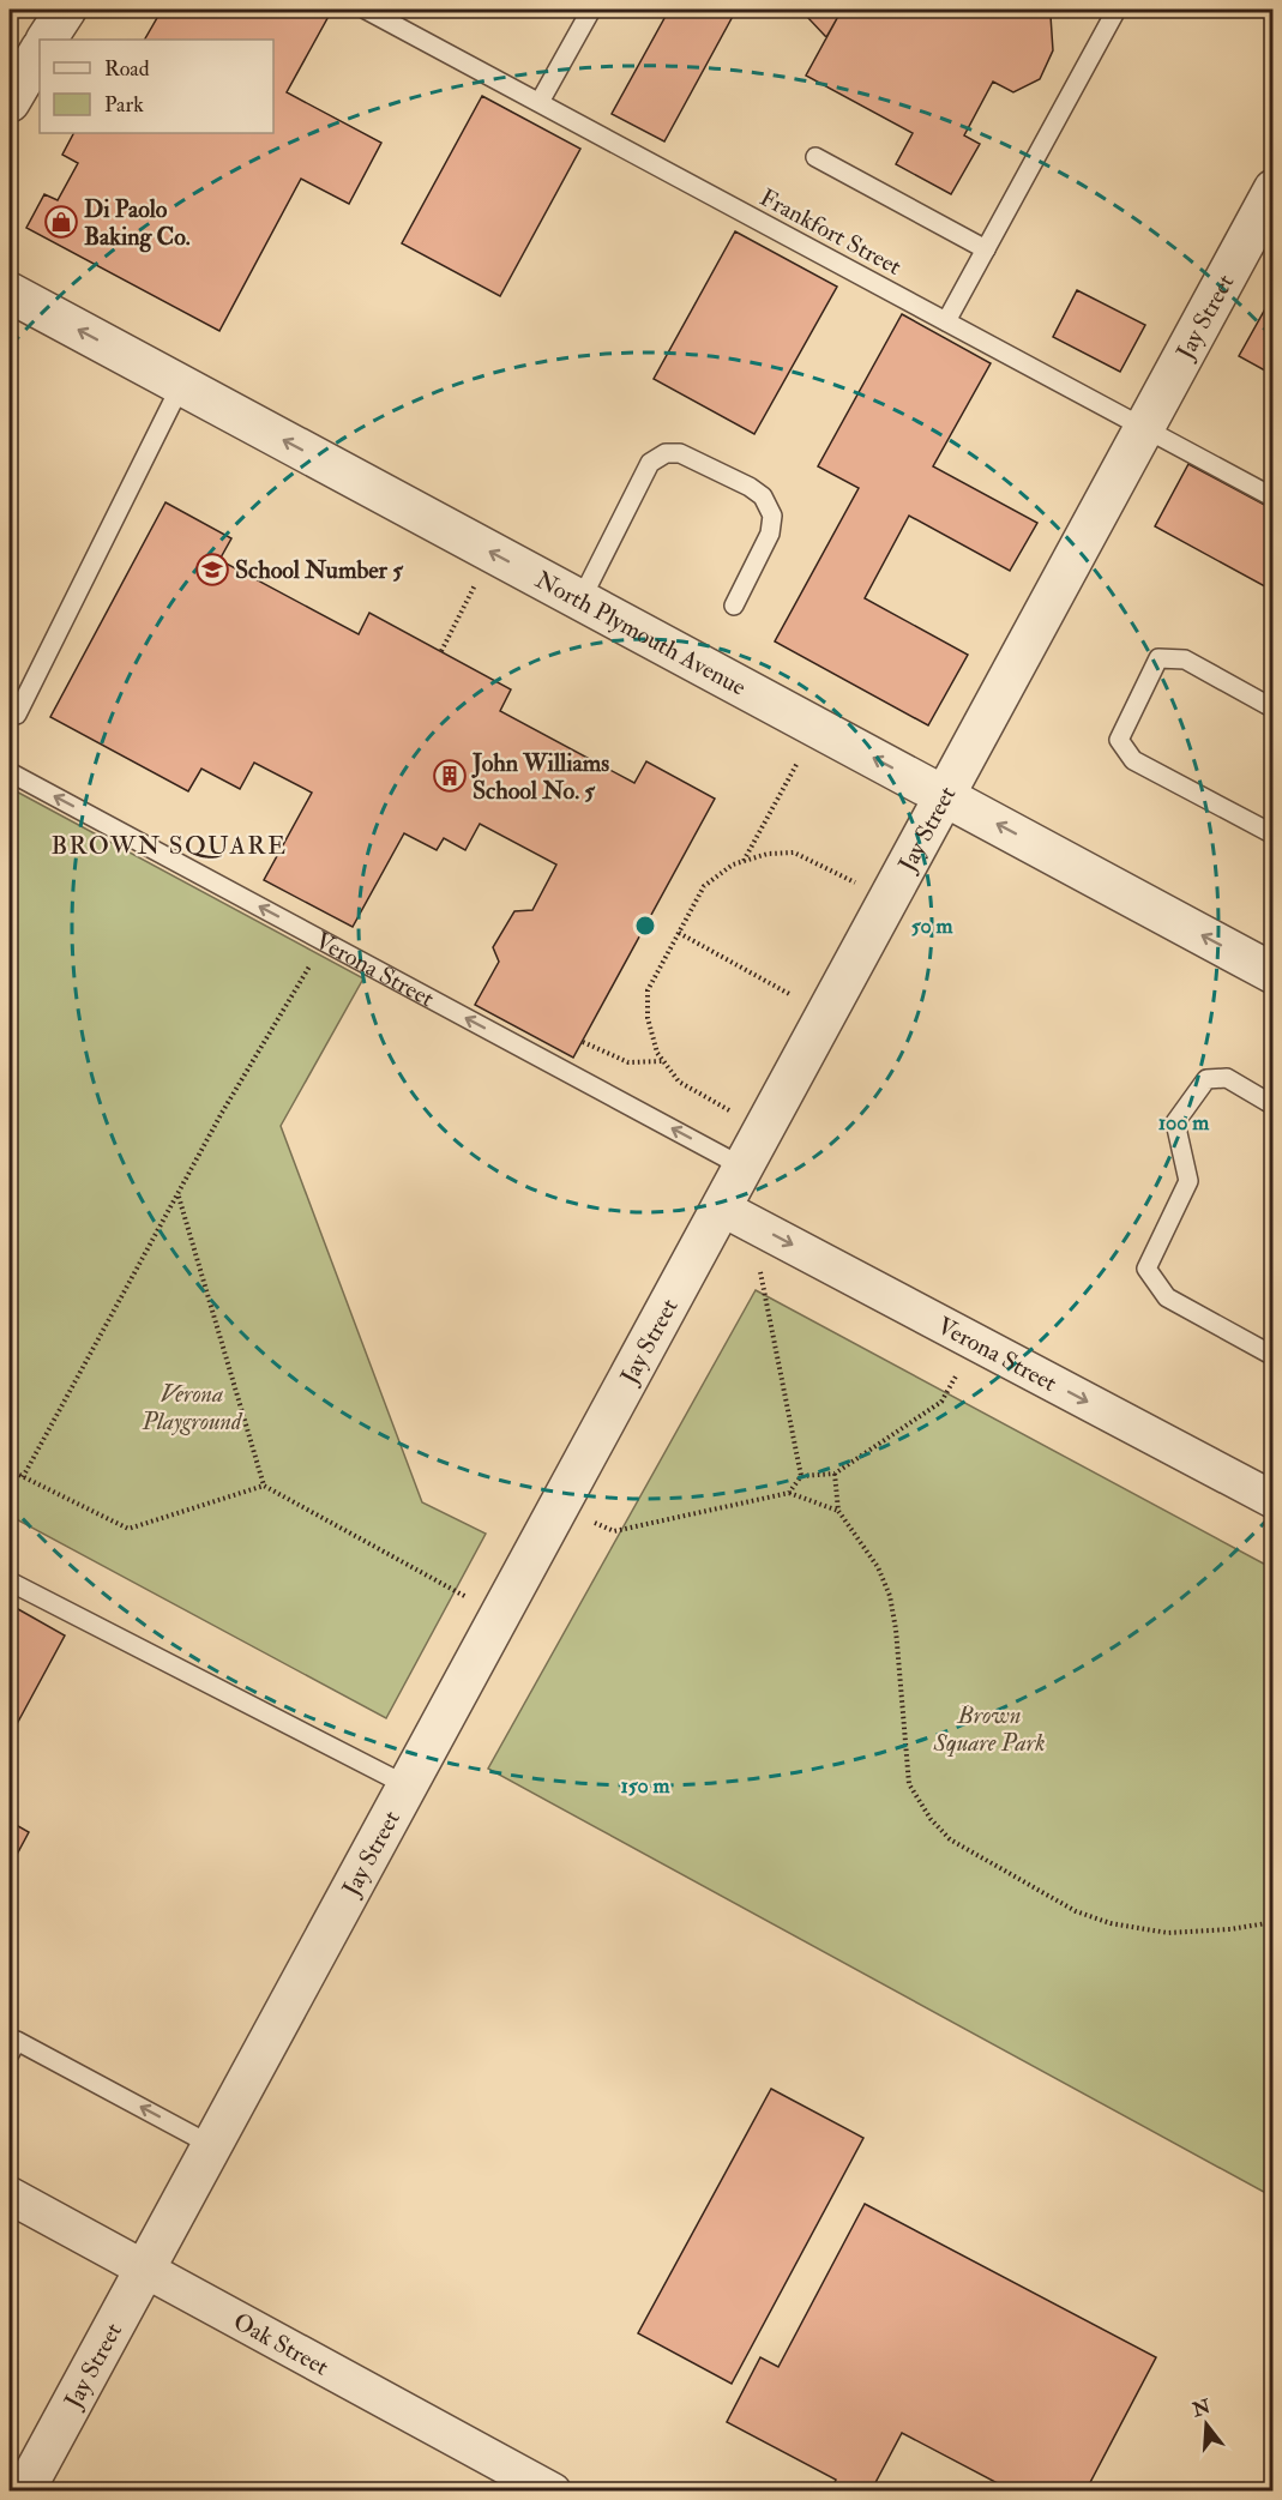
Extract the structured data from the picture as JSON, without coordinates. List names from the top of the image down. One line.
{"streets":{"street":["Jay Street","North Plymouth Avenue","Verona Street","Oak Street"],"lane":["Frankfort Street"]},"crossings":[["Frankfort Street","Jay Street"],["Jay Street","North Plymouth Avenue"],["Jay Street","Verona Street"],["Jay Street","Oak Street"]],"one_way":["North Plymouth Avenue"],"districts":["BROWN SQUARE"],"parks":["Verona Playground","Brown Square Park"],"places":{"shop":["Di Paolo Baking Co."],"school or university":["School Number 5"],"building":["John Williams School No. 5"]},"legend":["Road","Park"],"north":"top","rings":["50 m","100 m","150 m"]}
